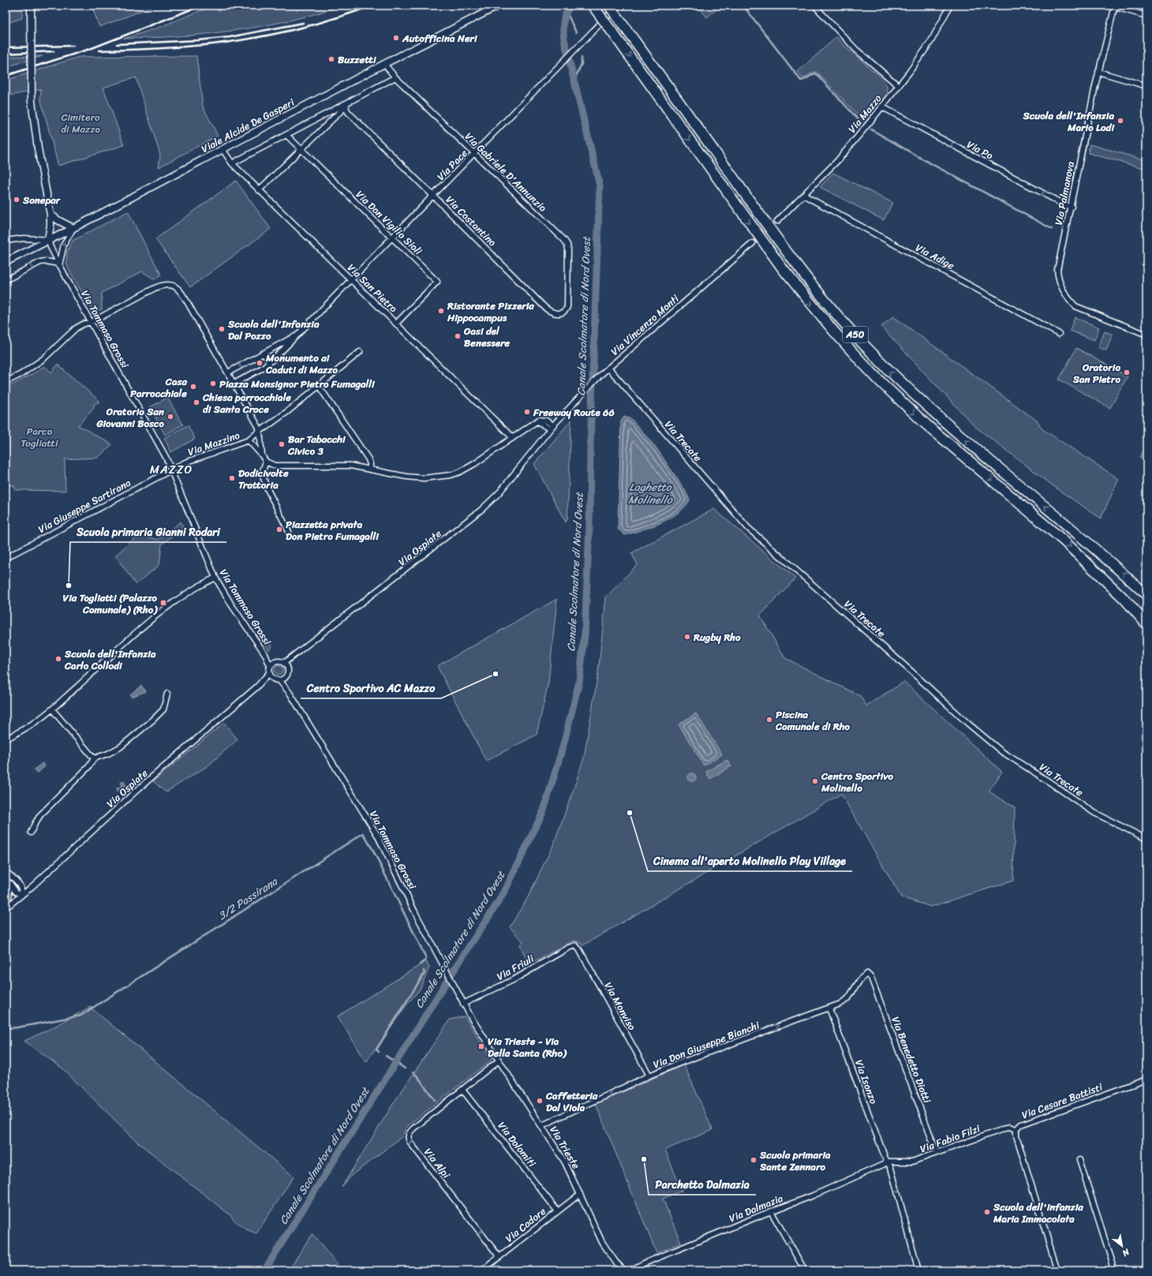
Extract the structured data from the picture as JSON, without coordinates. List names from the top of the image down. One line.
{"streets":{"highway":["A50"],"street":["Via Mazzo","Viale Alcide De Gasperi","Via Po","Via Pace","Via Gabriele D'Annunzio","Via Palmanova","Via Costantino","Via Don Vigilio Sioli","Via Adige","Via San Pietro","Via Vincenzo Monti","Via Tommaso Grossi","Via Trecate","Via Mazzino","Via Giuseppe Sartirana","Via Ospiate","Via Friuli","Via Monviso","Via Don Giuseppe Bianchi","Via Benedetto Diotti","Via Isonzo","Via Cesare Battisti","Via Fabio Filzi","Via Dolomiti","Via Trieste","Via Alpi","Via Dalmazia","Via Cadore"]},"crossings":[["Via Mazzo","Via Po"],["Via Mazzo","Via Adige"],["Viale Alcide De Gasperi","Via Gabriele D'Annunzio"],["Viale Alcide De Gasperi","Via San Pietro"],["Viale Alcide De Gasperi","Via Tommaso Grossi"],["Via Po","Via Palmanova"],["Via Pace","Via Gabriele D'Annunzio"],["Via Pace","Via Costantino"],["Via Pace","Via Don Vigilio Sioli"],["Via Pace","Via San Pietro"],["Via Gabriele D'Annunzio","Via Costantino"],["Via Don Vigilio Sioli","Via San Pietro"],["Via Vincenzo Monti","Via Trecate"],["Via Vincenzo Monti","Via Ospiate"],["Via Tommaso Grossi","Via Mazzino"],["Via Tommaso Grossi","Via Giuseppe Sartirana"],["Via Tommaso Grossi","Via Ospiate"],["Via Tommaso Grossi","Via Friuli"],["Via Tommaso Grossi","Via Trieste"],["Via Mazzino","Via Giuseppe Sartirana"],["Via Friuli","Via Monviso"],["Via Friuli","Via Trieste"],["Via Monviso","Via Don Giuseppe Bianchi"],["Via Don Giuseppe Bianchi","Via Benedetto Diotti"],["Via Don Giuseppe Bianchi","Via Isonzo"],["Via Don Giuseppe Bianchi","Via Trieste"],["Via Benedetto Diotti","Via Fabio Filzi"],["Via Isonzo","Via Fabio Filzi"],["Via Isonzo","Via Dalmazia"],["Via Cesare Battisti","Via Fabio Filzi"],["Via Fabio Filzi","Via Dalmazia"],["Via Dolomiti","Via Alpi"],["Via Dolomiti","Via Cadore"],["Via Trieste","Via Cadore"],["Via Alpi","Via Cadore"]],"one_way":["Via Po","Via Don Giuseppe Bianchi","Via Isonzo"],"districts":["MAZZO"],"water":["Canale Scolmatore di Nord Ovest","Laghetto Molinello","3/2 Passirana"],"parks":["Cimitero di Mazzo","Parco Togliatti"],"places":{"other":["Autofficina Neri","Buzzetti","Scuola dell'Infanzia Mario Lodi","Sonepar","Ristorante Pizzeria Hippocampus","Scuola dell'Infanzia Dal Pozzo","Oasi del Benessere","Monumento ai Caduti di Mazzo","Oratorio San Pietro","Piazza Monsignor Pietro Fumagalli","Casa Parrocchiale","Chiesa parrocchiale di Santa Croce","Freeway Route 66","Oratorio San Giovanni Bosco","Bar Tabacchi Civico 3","Dodicivolte Trattoria","Piazzetta privata Don Pietro Fumagalli","Scuola primaria Gianni Rodari","Rugby Rho","Scuola dell'Infanzia Carlo Collodi","Centro Sportivo AC Mazzo","Piscina Comunale di Rho","Centro Sportivo Molinello","Cinema all'aperto Molinello Play Village","Caffetteria Dal Viola","Parchetto Dalmazia","Scuola primaria Sante Zennaro","Scuola dell'infanzia Maria Immacolata"],"transit":["Via Togliatti (Palazzo Comunale) (Rho)","Via Trieste - Via Della Santa (Rho)"]},"north":"bottom right"}
